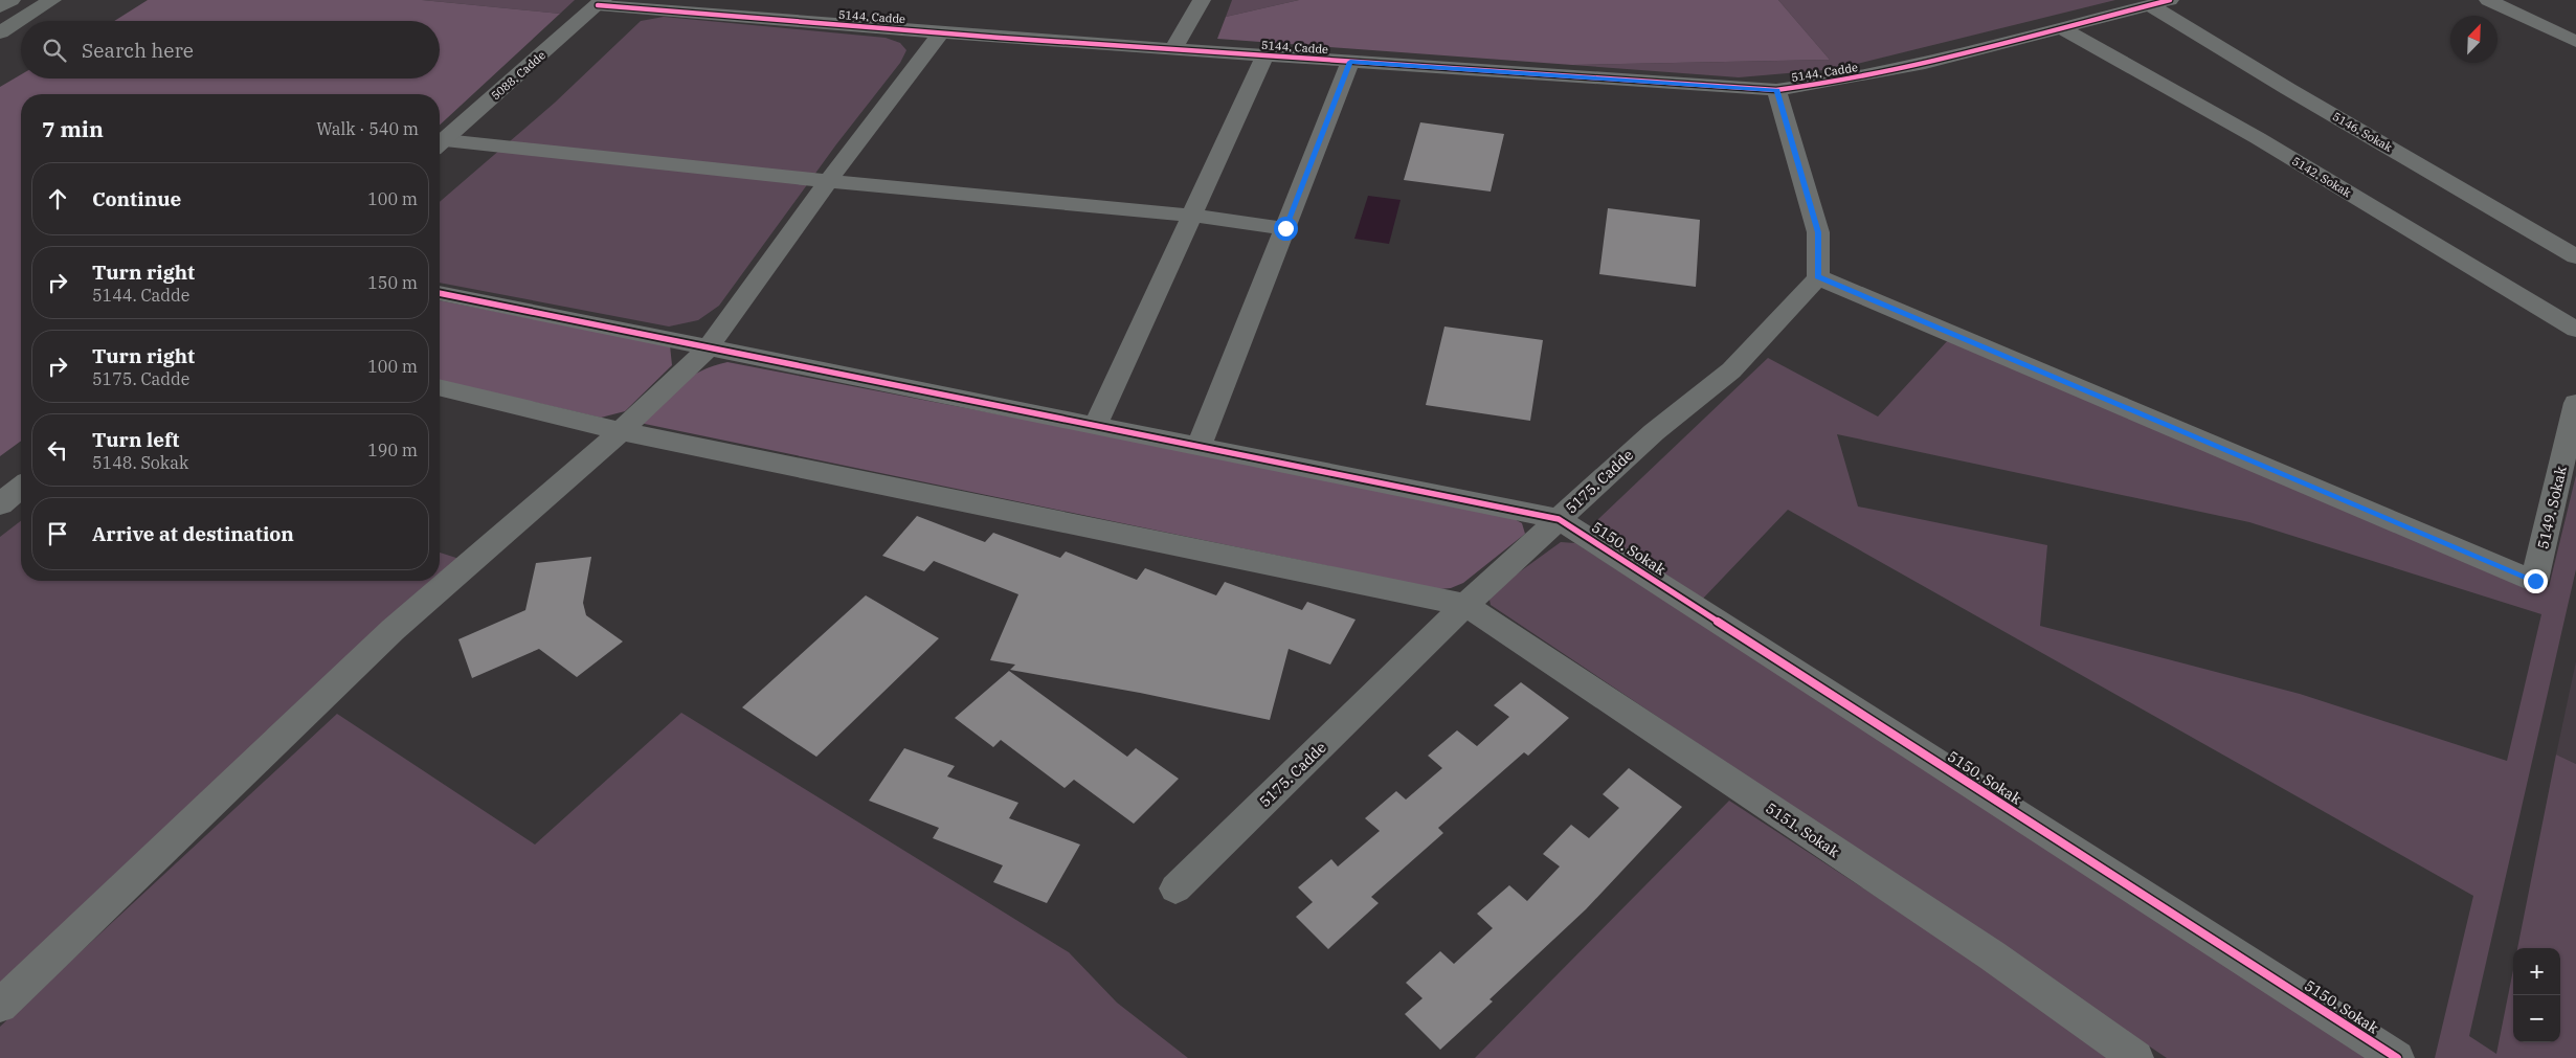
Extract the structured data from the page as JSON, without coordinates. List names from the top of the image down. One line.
{"streets":{"street":["5144. Cadde","5088. Cadde","5146. Sokak","5142. Sokak","5175. Cadde","5149. Sokak","5150. Sokak","5151. Sokak"]},"crossings":[["5144. Cadde","5088. Cadde"],["5144. Cadde","5146. Sokak"],["5144. Cadde","5142. Sokak"],["5175. Cadde","5149. Sokak"],["5175. Cadde","5150. Sokak"],["5175. Cadde","5151. Sokak"]],"north":"top right","page":{"search":"Search here","heading":["7 min","Walk · 540 m"],"list":[["Continue","100 m"],["Turn right","5144. Cadde","150 m"],["Turn right","5175. Cadde","100 m"],["Turn left","5148. Sokak","190 m"],"Arrive at destination"],"map_buttons":["+","−"]}}
